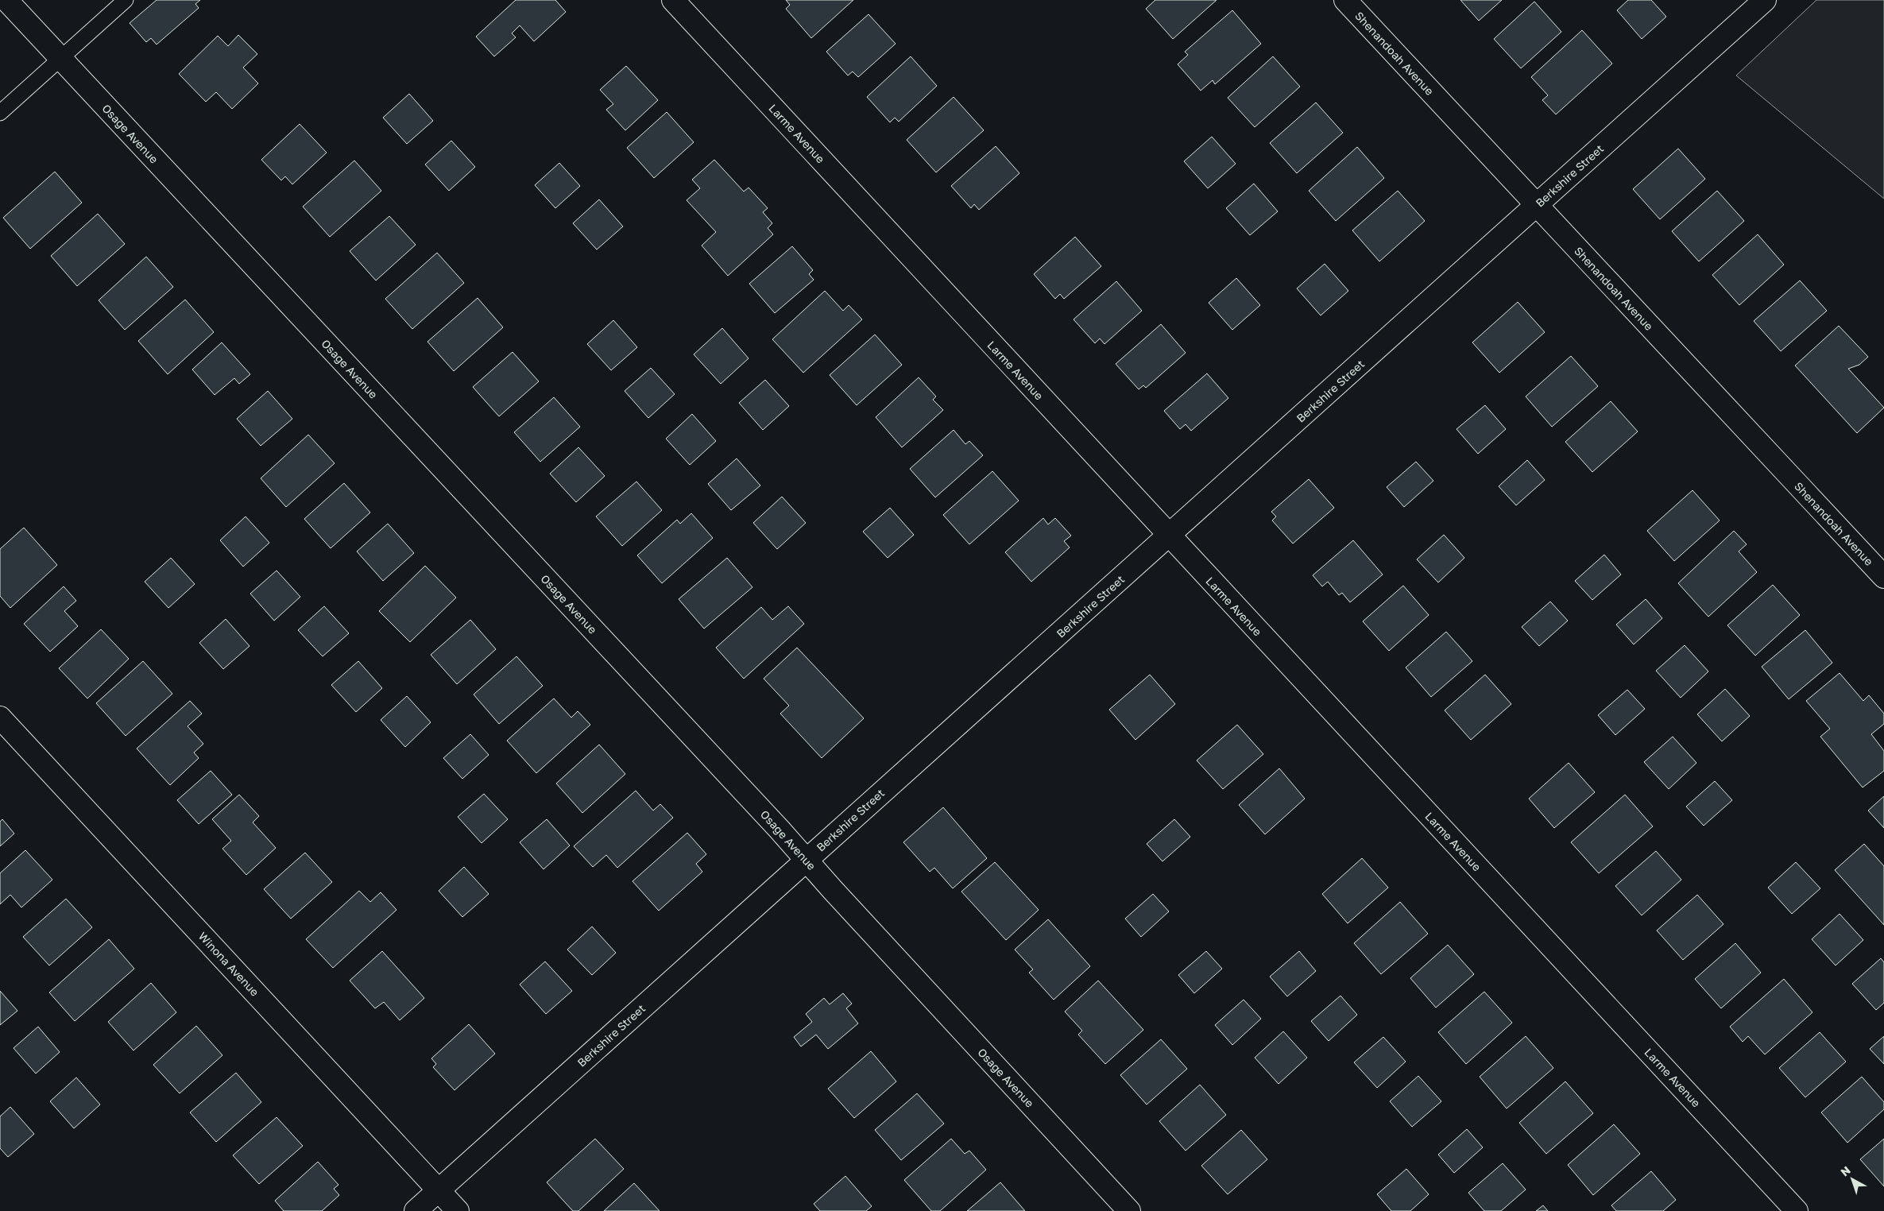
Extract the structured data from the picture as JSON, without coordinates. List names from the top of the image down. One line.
{"streets":{"street":["Shenandoah Avenue","Osage Avenue","Larme Avenue","Berkshire Street","Winona Avenue"]},"crossings":[["Shenandoah Avenue","Berkshire Street"],["Osage Avenue","Berkshire Street"],["Larme Avenue","Berkshire Street"],["Berkshire Street","Winona Avenue"]],"north":"top left"}
